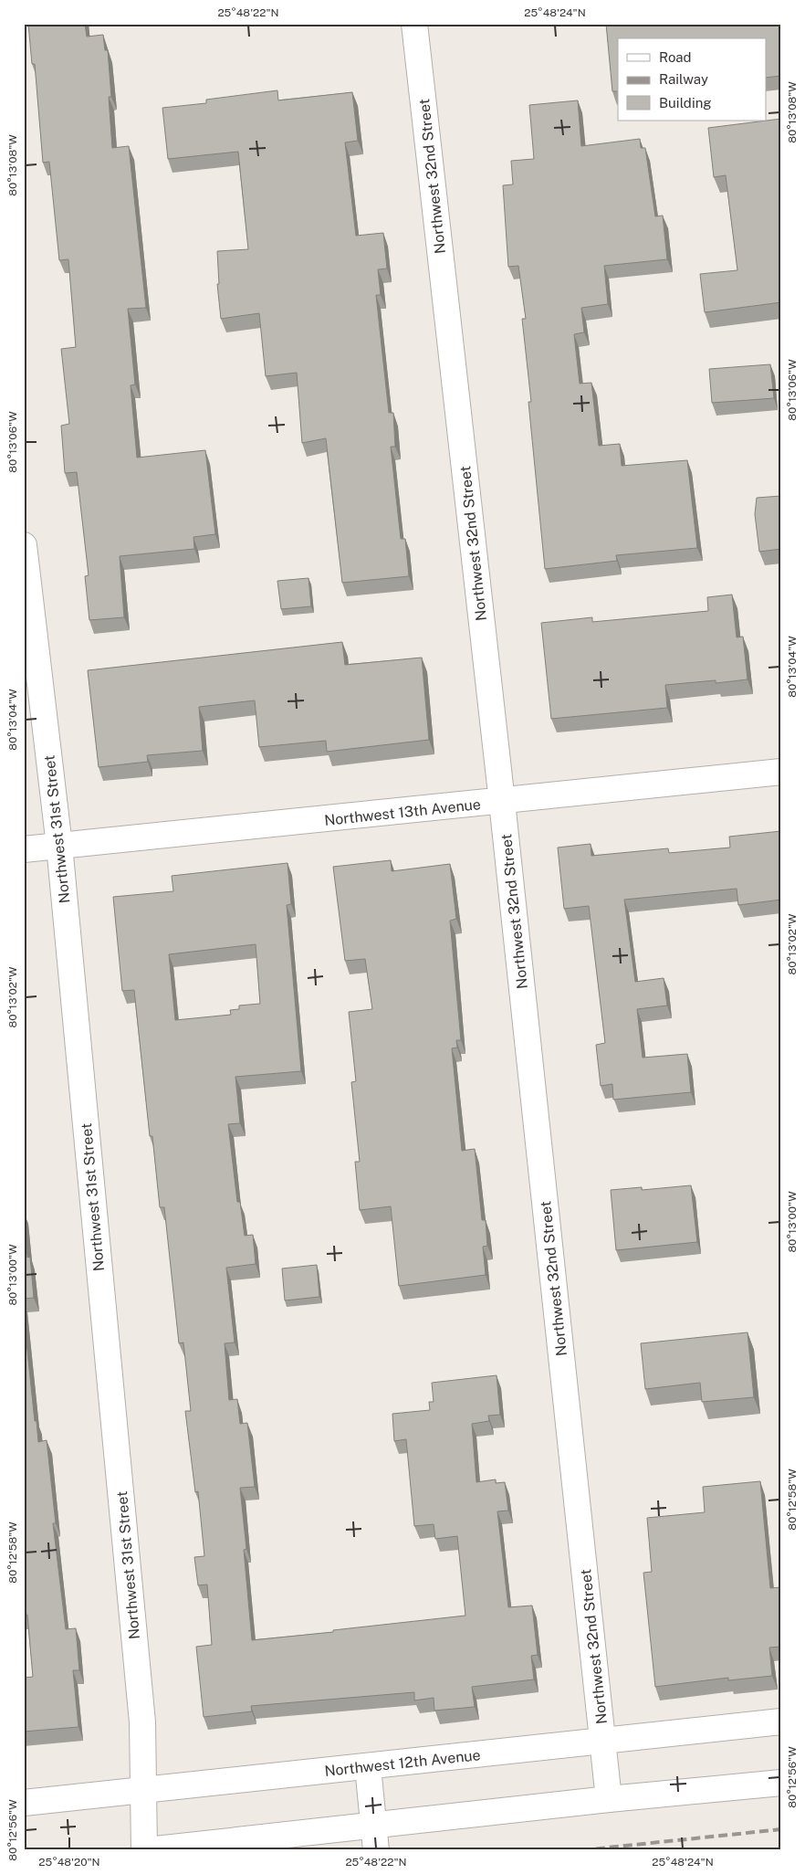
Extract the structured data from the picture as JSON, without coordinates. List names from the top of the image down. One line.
{"streets":{"street":["Northwest 32nd Street","Northwest 13th Avenue","Northwest 31st Street","Northwest 12th Avenue"]},"crossings":[["Northwest 32nd Street","Northwest 13th Avenue"],["Northwest 32nd Street","Northwest 12th Avenue"],["Northwest 13th Avenue","Northwest 31st Street"],["Northwest 31st Street","Northwest 12th Avenue"]],"legend":["Road","Railway","Building"],"coordinates":["25°48'22\"N","25°48'24\"N","80°13'08\"W","80°13'06\"W","80°13'04\"W","80°13'02\"W","80°13'00\"W","80°12'58\"W","80°12'56\"W","25°48'20\"N"]}
